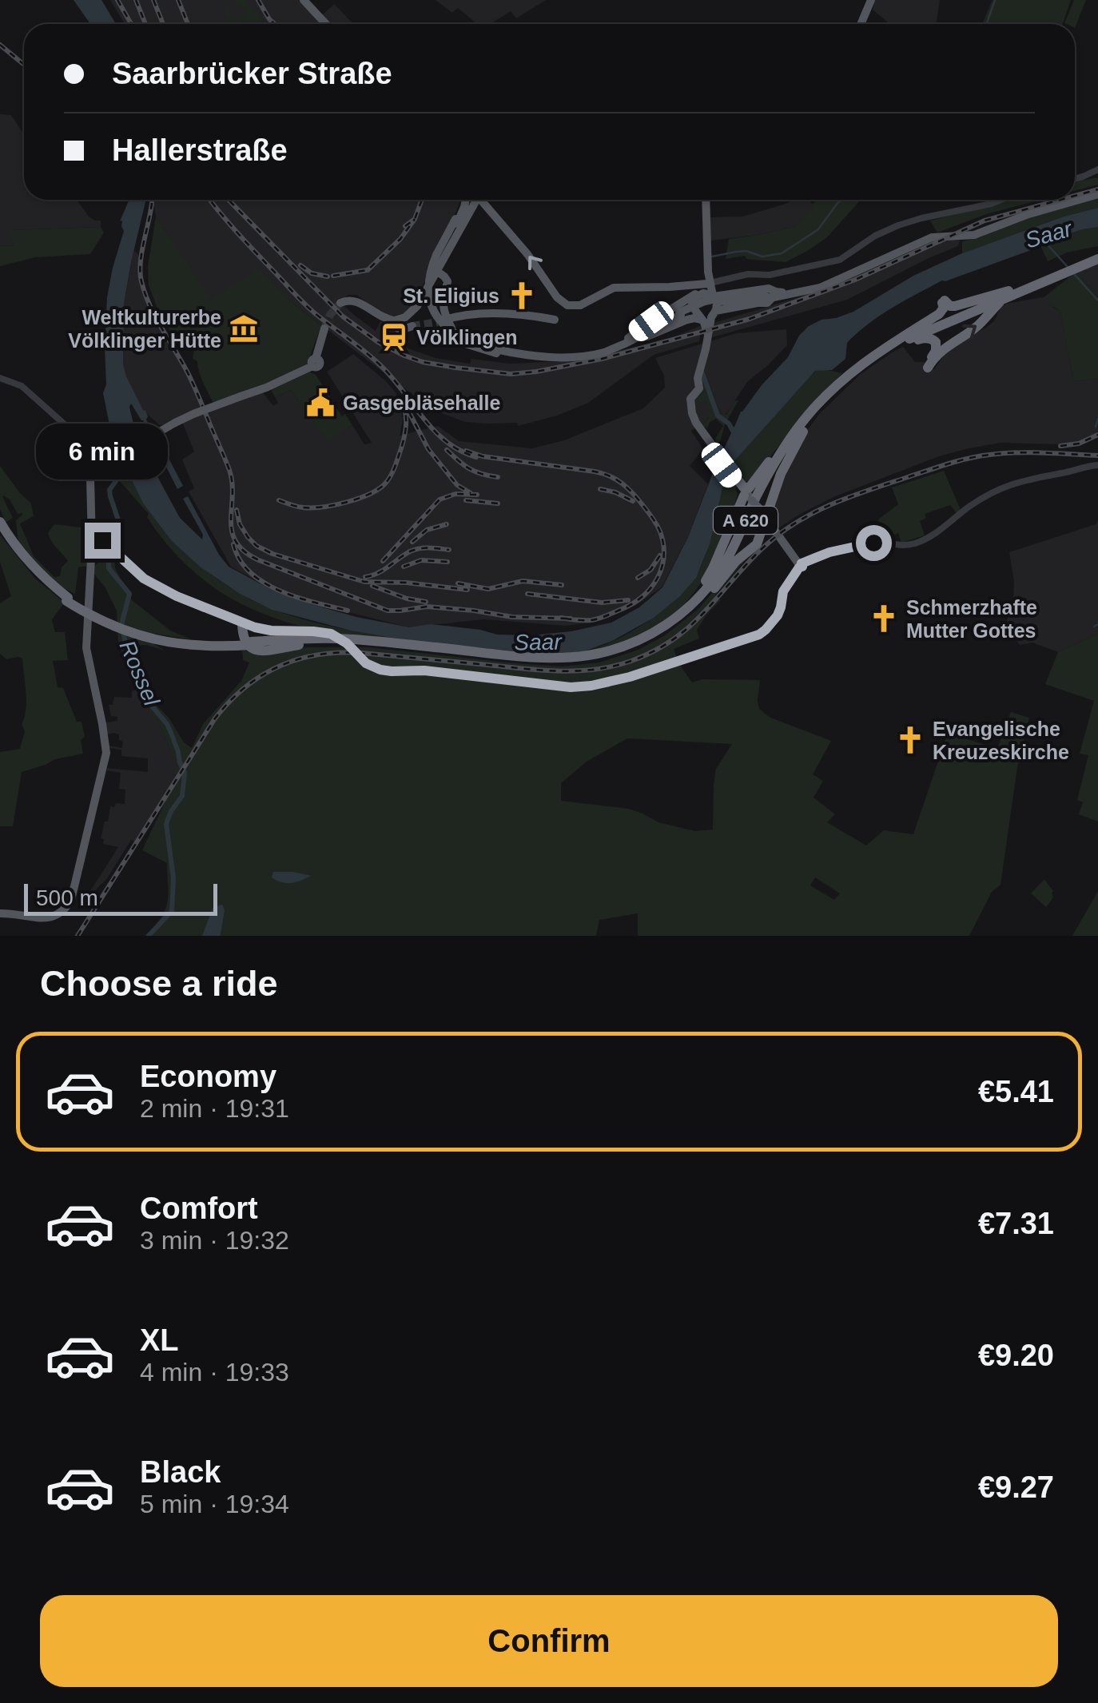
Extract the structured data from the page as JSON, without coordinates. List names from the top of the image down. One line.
{"streets":{"highway":["A 620"]},"water":["Saar","Rossel"],"places":{"church":["St. Eligius","Schmerzhafte Mutter Gottes","Evangelische Kreuzeskirche"],"museum":["Weltkulturerbe Völklinger Hütte"],"station":["Völklingen"],"public building":["Gasgebläsehalle"]},"scale_bar":"500 m","page":{"banner":["Saarbrücker Straße","Hallerstraße"],"bubble":"6 min","scale":"500 m","heading":"Choose a ride","list":[{"name":"Economy","note":"2 min · 19:31","value":"€5.41"},{"name":"Comfort","note":"3 min · 19:32","value":"€7.31"},{"name":"XL","note":"4 min · 19:33","value":"€9.20"},{"name":"Black","note":"5 min · 19:34","value":"€9.27"}],"buttons":"Confirm"}}
